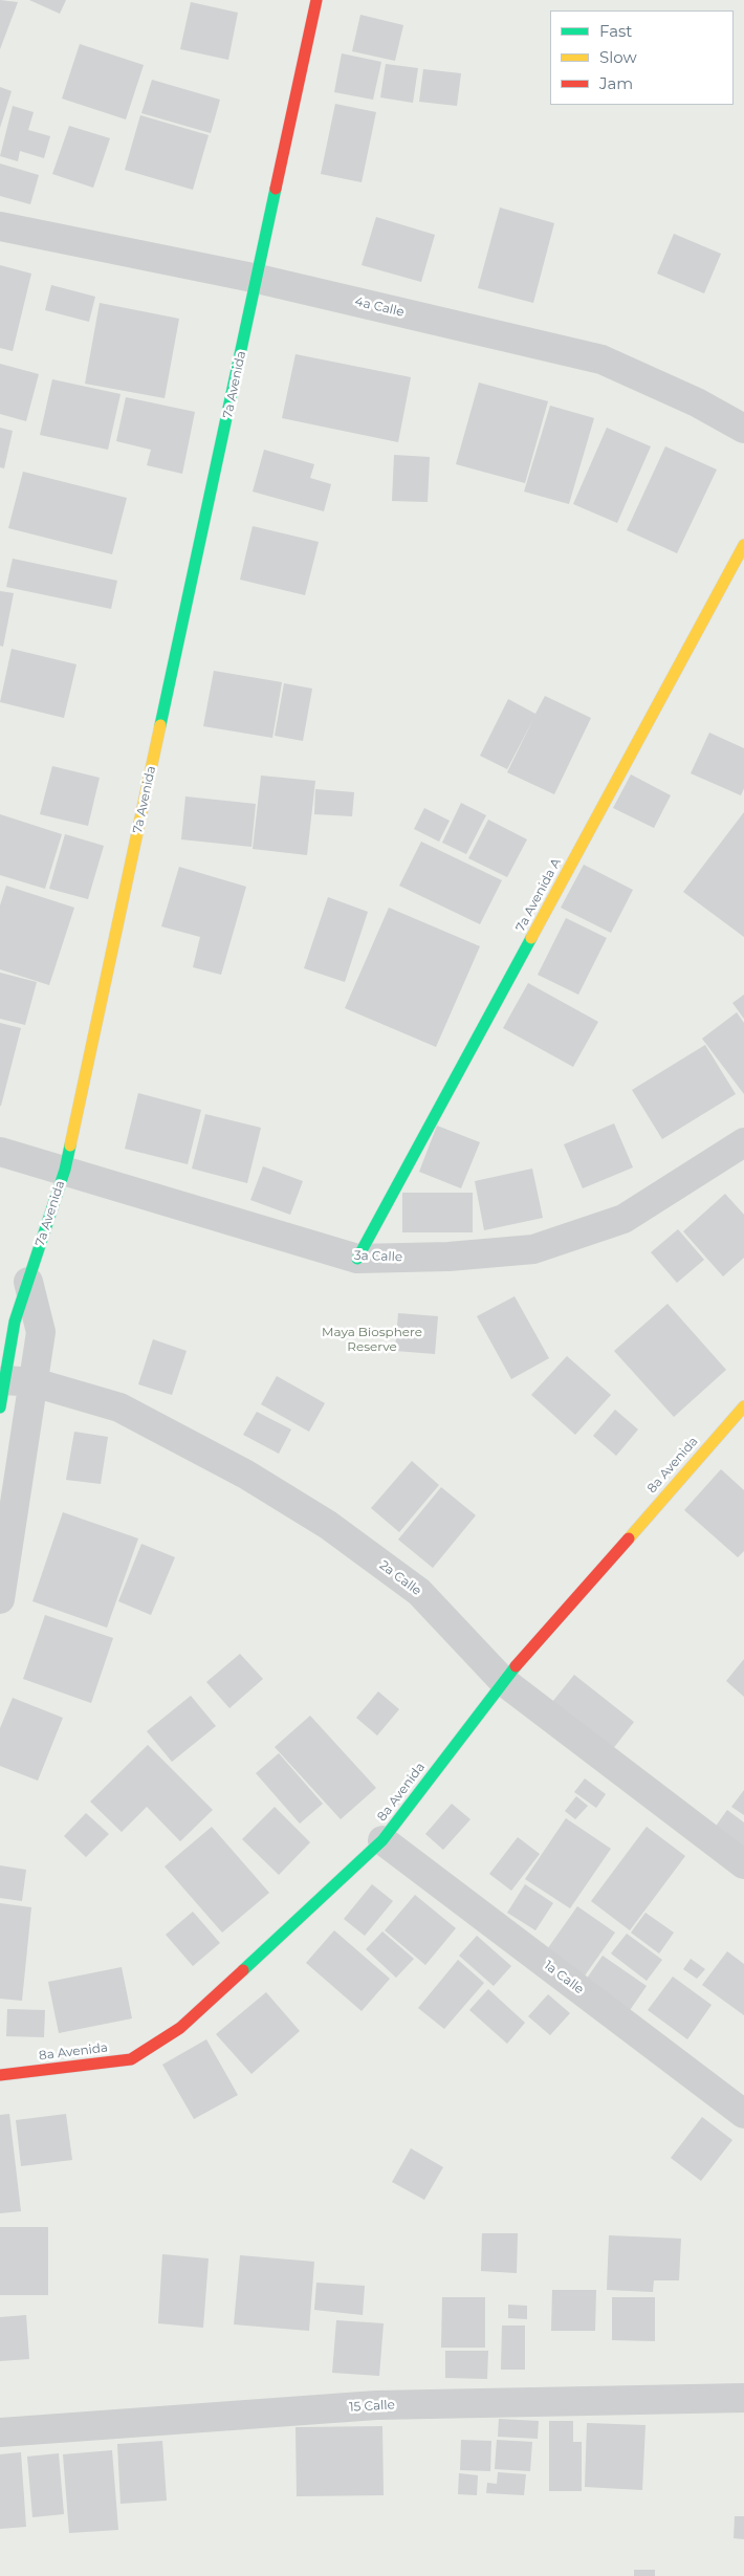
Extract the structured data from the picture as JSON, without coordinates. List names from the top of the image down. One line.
{"streets":{"street":["4a Calle","7a Avenida","7a Avenida A","3a Calle","8a Avenida","2a Calle","1a Calle","15 Calle"]},"crossings":[["4a Calle","7a Avenida"],["7a Avenida","3a Calle"],["7a Avenida","2a Calle"],["7a Avenida A","3a Calle"],["8a Avenida","2a Calle"],["8a Avenida","1a Calle"]],"parks":["Maya Biosphere Reserve"],"legend":["Fast","Slow","Jam"]}
